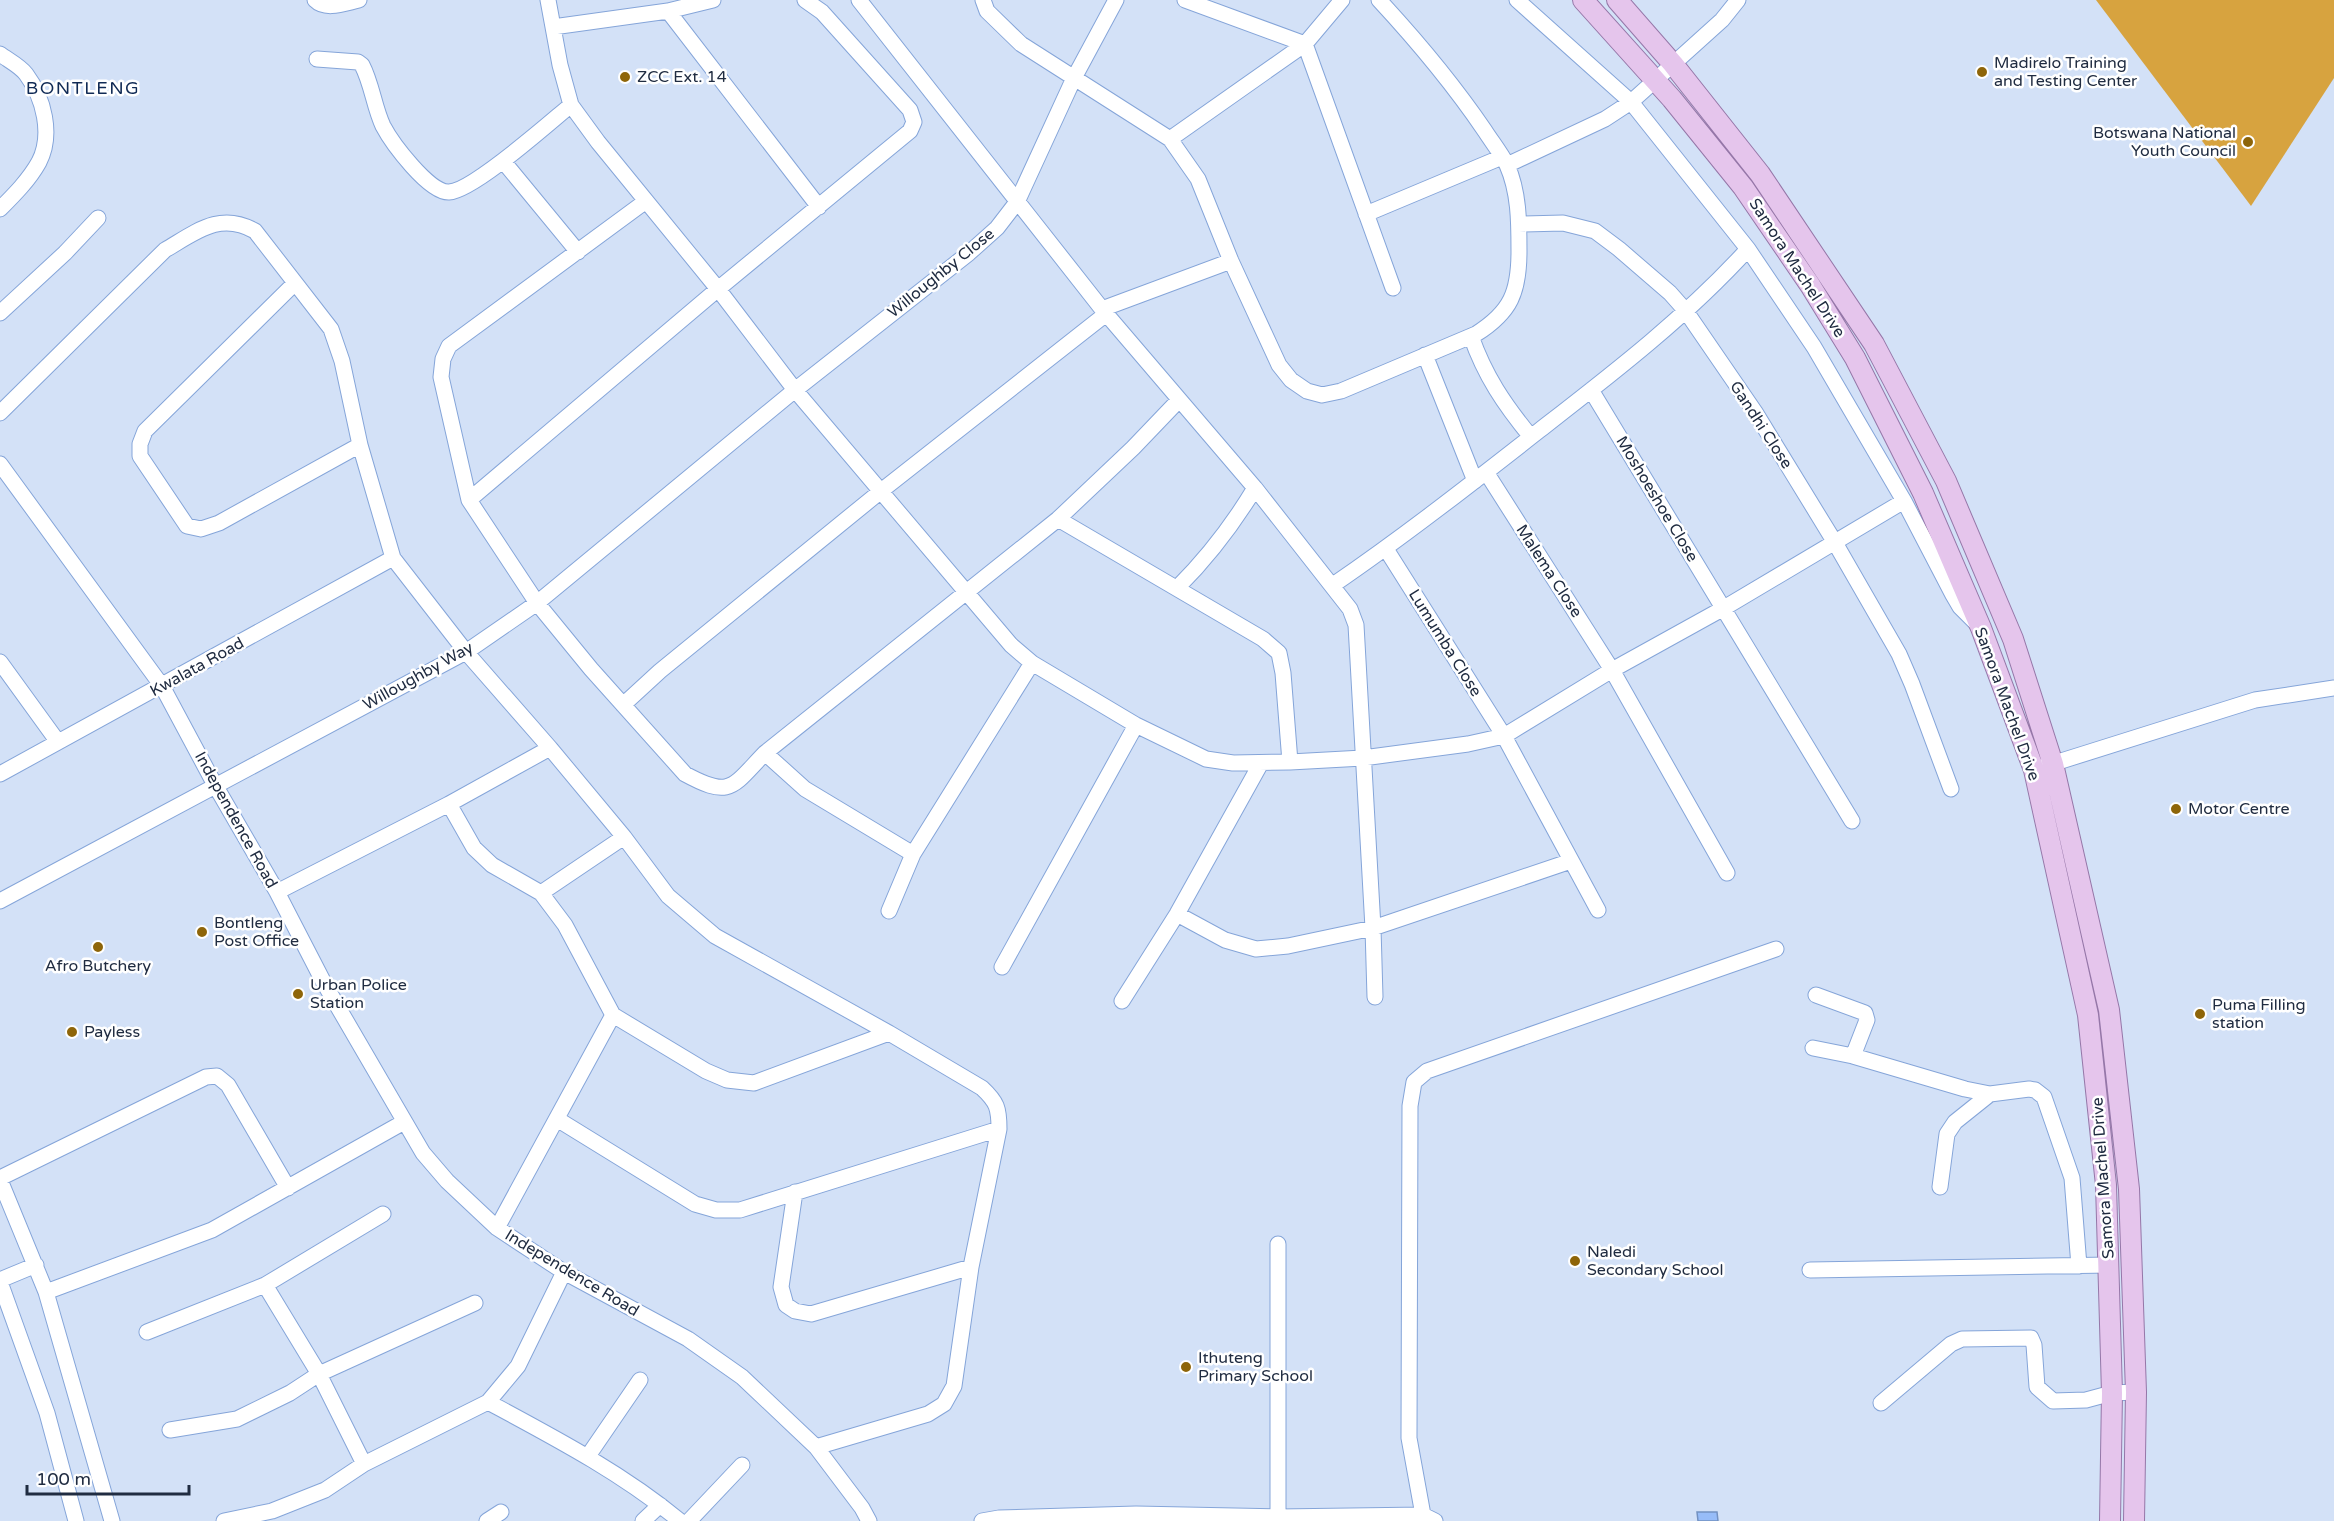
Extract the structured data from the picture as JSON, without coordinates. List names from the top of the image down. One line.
{"streets":{"main road":["Samora Machel Drive"],"street":["Willoughby Close","Gandhi Close","Moshoeshoe Close","Malema Close","Lumumba Close","Kwalata Road","Willoughby Way","Independence Road"]},"crossings":[["Willoughby Close","Willoughby Way"],["Kwalata Road","Independence Road"],["Willoughby Way","Independence Road"]],"districts":["BONTLENG"],"places":["Madirelo Training and Testing Center","ZCC Ext. 14","Botswana National Youth Council","Motor Centre","Bontleng Post Office","Afro Butchery","Urban Police Station","Puma Filling station","Payless","Naledi Secondary School","Ithuteng Primary School"],"scale_bar":"100 m"}
